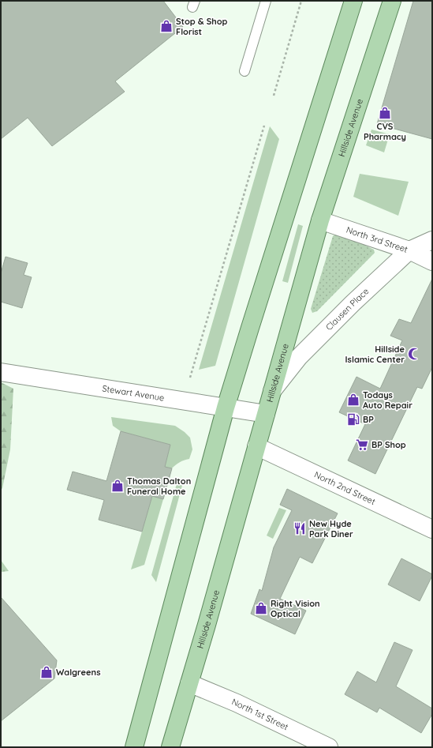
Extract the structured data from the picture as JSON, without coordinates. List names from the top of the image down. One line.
{"streets":{"main road":["Hillside Avenue"],"street":["North 3rd Street","Clausen Place","Stewart Avenue","North 2nd Street","North 1st Street"]},"crossings":[["Hillside Avenue","North 3rd Street"],["Hillside Avenue","Clausen Place"],["Hillside Avenue","Stewart Avenue"],["Hillside Avenue","North 2nd Street"],["Hillside Avenue","North 1st Street"],["North 3rd Street","Clausen Place"]],"places":{"shop":["Stop & Shop Florist","CVS Pharmacy","Todays Auto Repair","Thomas Dalton Funeral Home","Right Vision Optical","Walgreens"],"mosque":["Hillside Islamic Center"],"fuel station":["BP"],"supermarket":["BP Shop"],"restaurant":["New Hyde Park Diner"]}}
